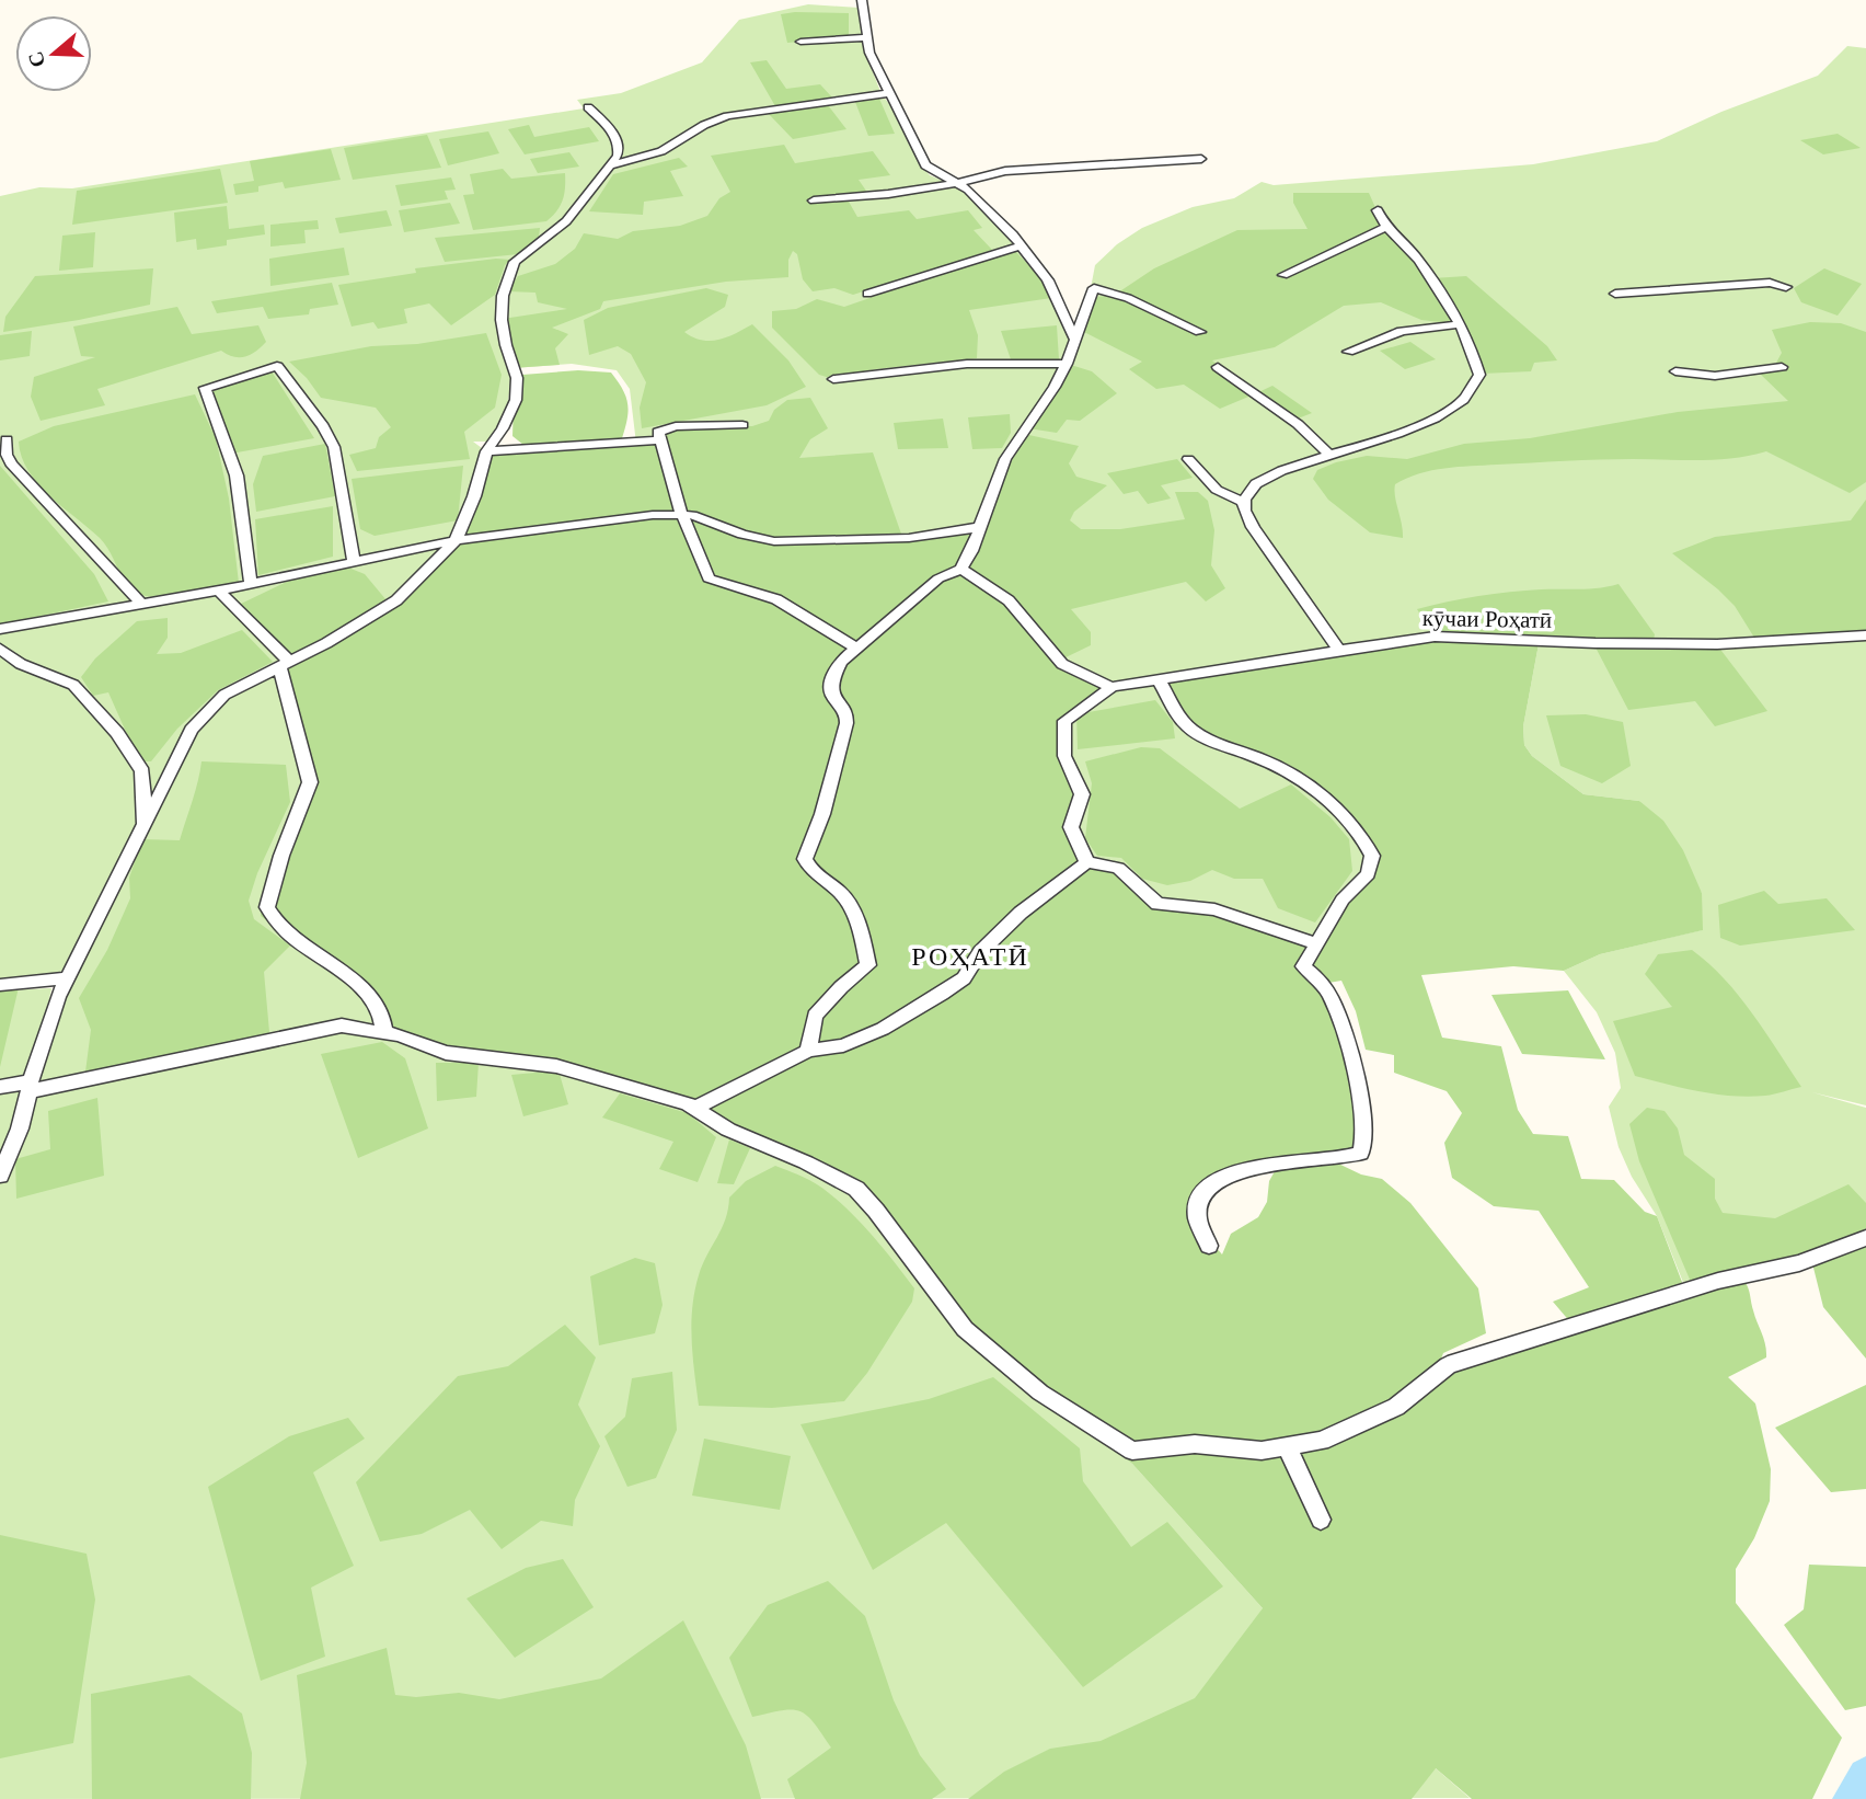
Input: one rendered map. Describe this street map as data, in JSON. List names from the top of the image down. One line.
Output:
{"streets":{"street":["кӯчаи Роҳатӣ"]},"districts":["РОҲАТӢ"],"north":"left"}
